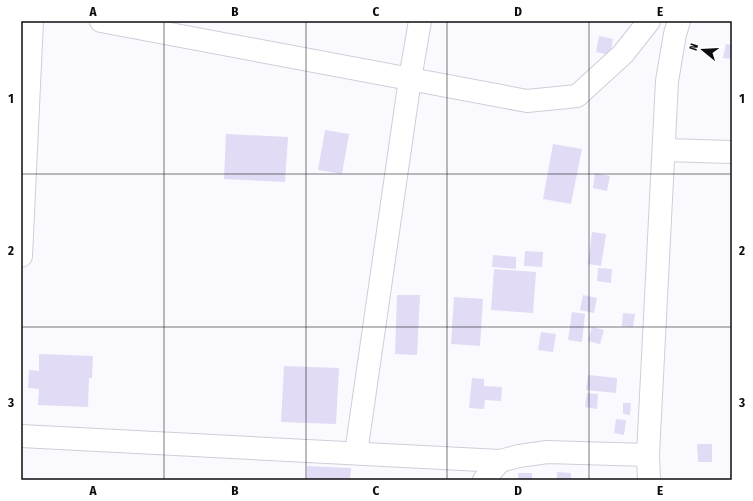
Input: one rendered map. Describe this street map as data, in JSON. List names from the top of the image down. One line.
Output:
{"north":"left","grid":{"columns":["A","B","C","D","E"],"rows":["1","2","3"]}}
